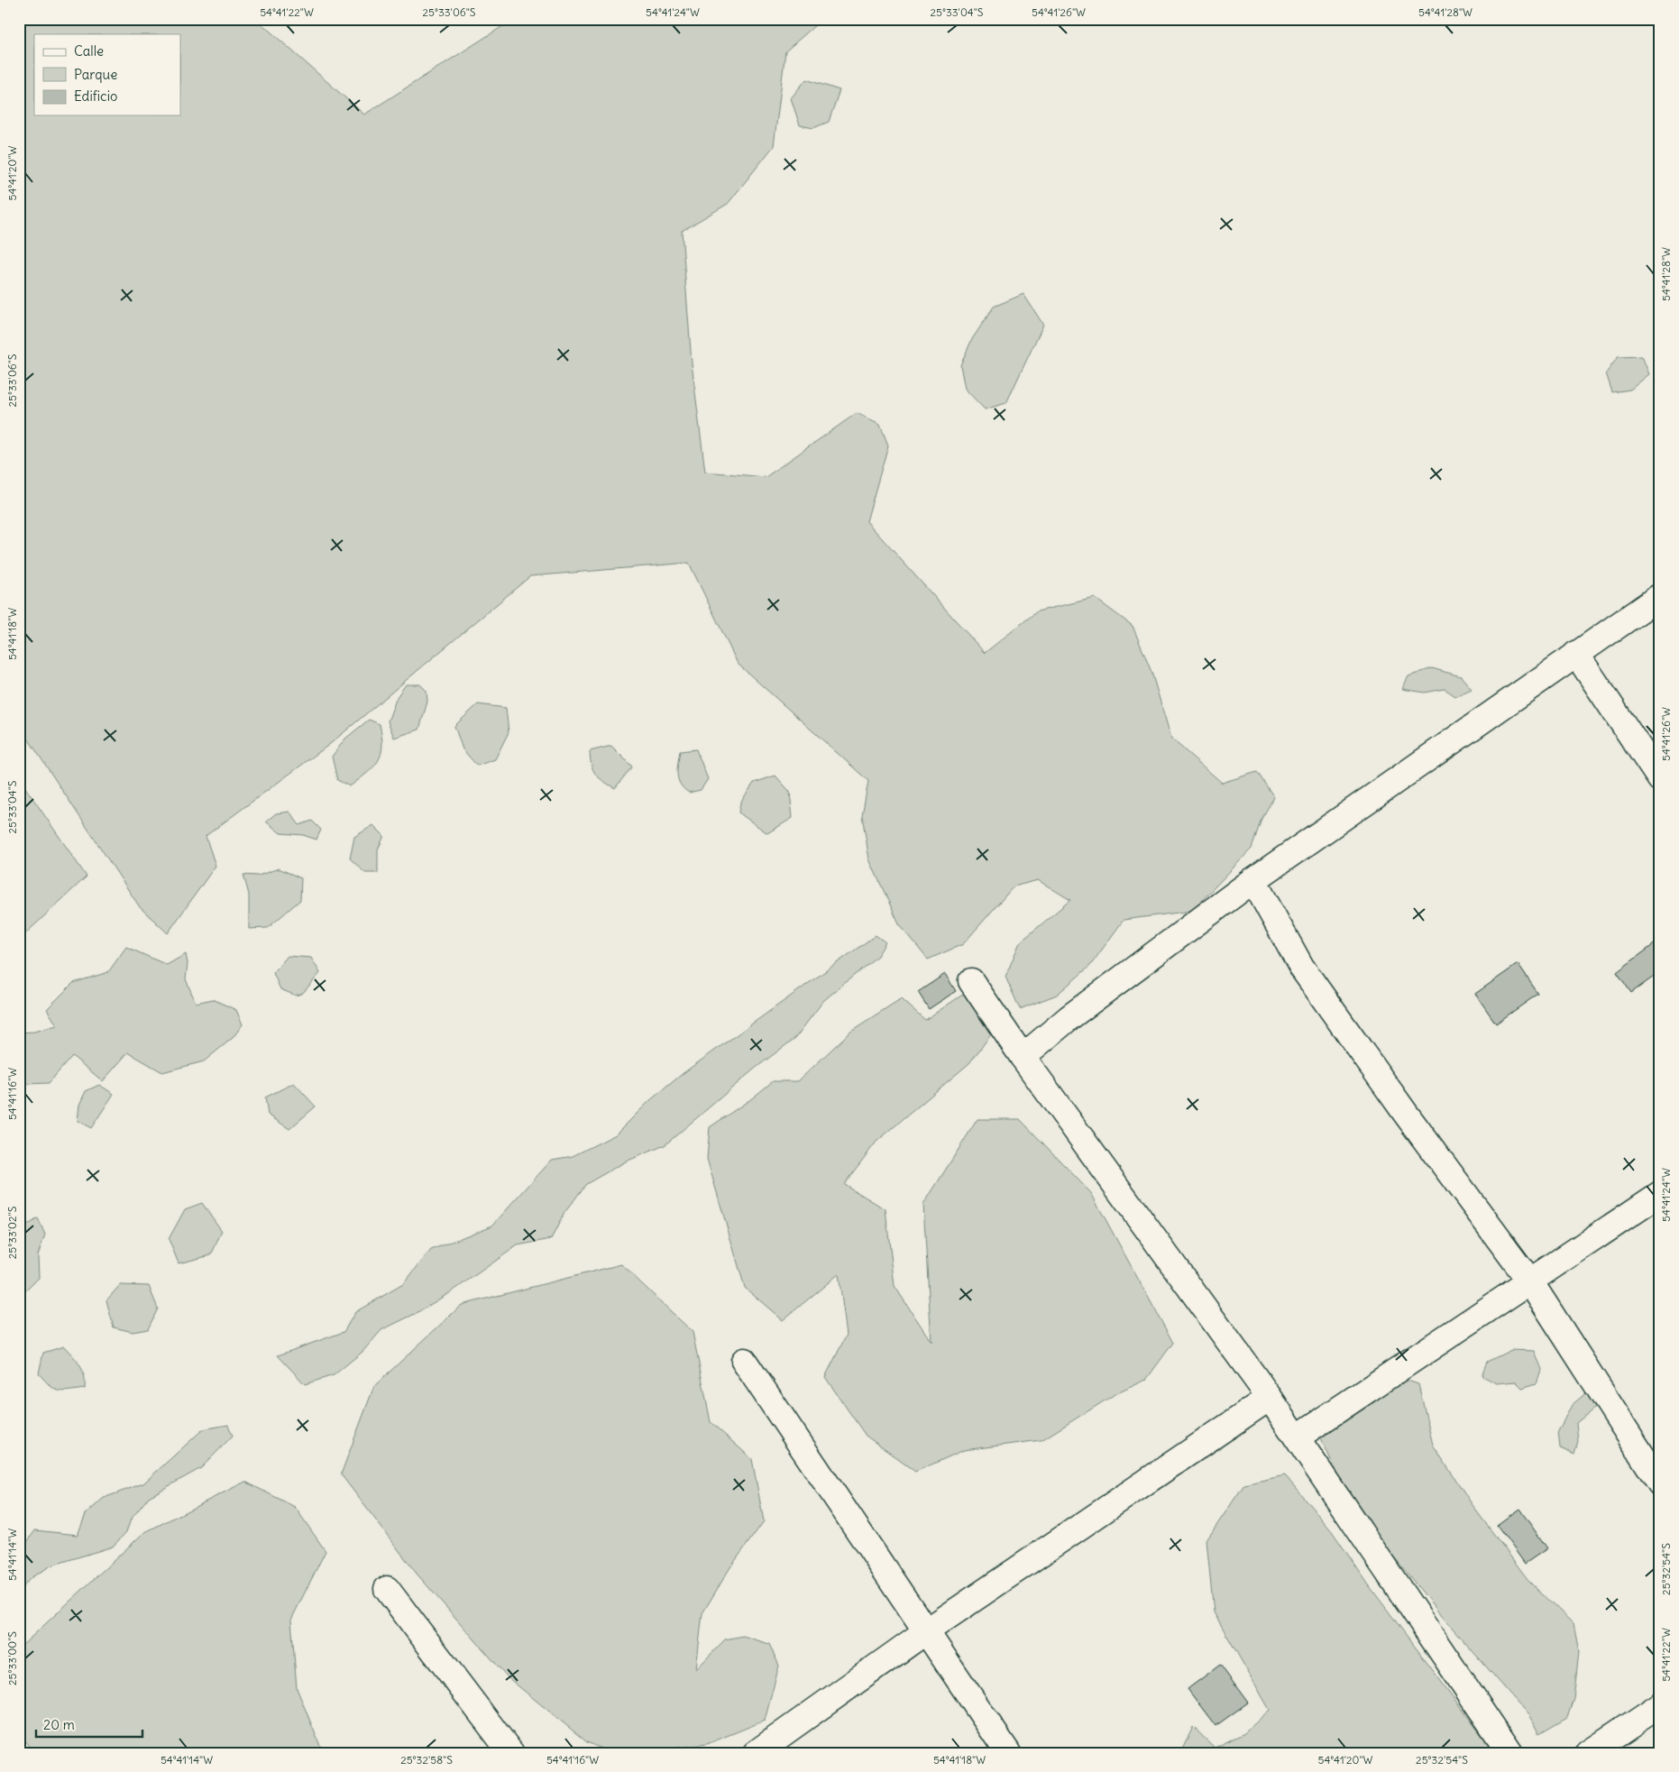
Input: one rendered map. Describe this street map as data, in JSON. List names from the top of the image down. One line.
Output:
{"legend":["Calle","Parque","Edificio"],"scale_bar":"20 m","coordinates":["54°41'22\"W","25°33'06\"S","54°41'24\"W","25°33'04\"S","54°41'26\"W","54°41'28\"W","54°41'20\"W","54°41'18\"W","54°41'16\"W","25°33'02\"S","54°41'14\"W","25°32'54\"S","25°33'00\"S","25°32'58\"S"]}
